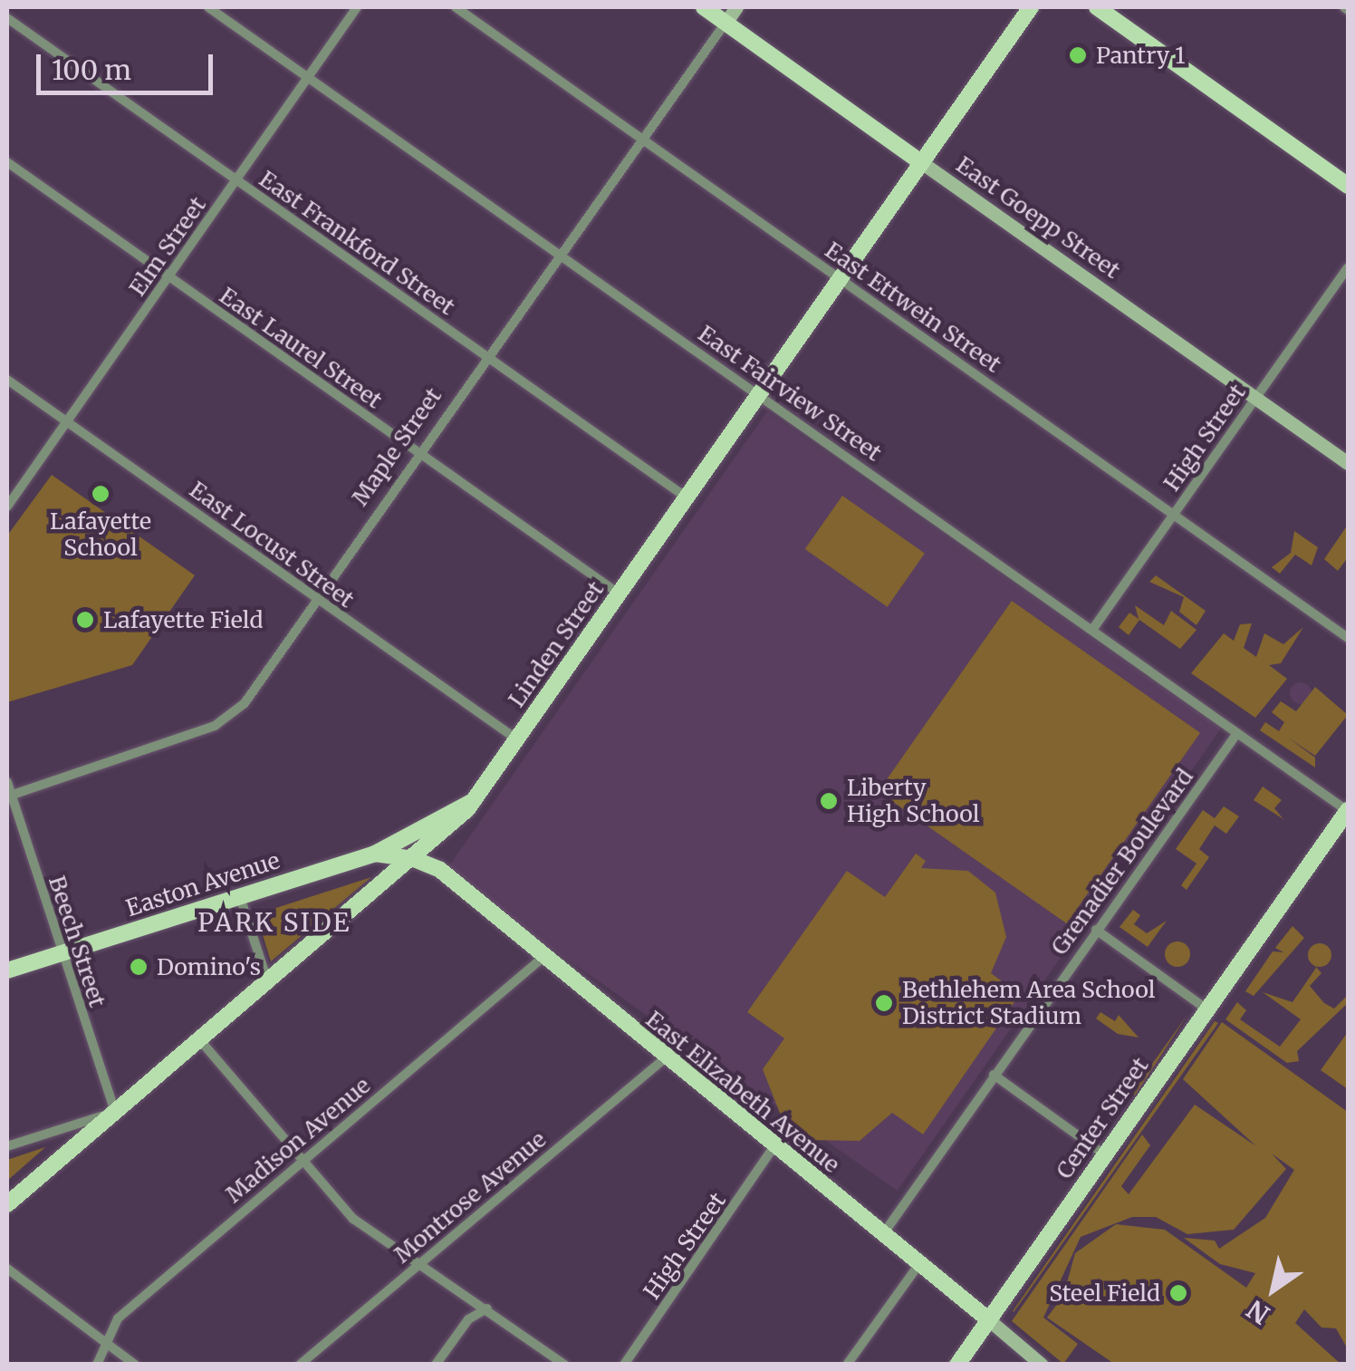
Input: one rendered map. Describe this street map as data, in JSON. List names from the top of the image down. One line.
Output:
{"streets":{"main road":["East Goepp Street","Linden Street","Easton Avenue","East Elizabeth Avenue","Center Street"],"street":["East Frankford Street","Elm Street","East Ettwein Street","East Laurel Street","East Fairview Street","High Street","Maple Street","East Locust Street","Grenadier Boulevard","Beech Street","Madison Avenue","Montrose Avenue"]},"crossings":[["East Goepp Street","High Street"],["East Goepp Street","Maple Street"],["East Goepp Street","Linden Street"],["East Frankford Street","Elm Street"],["East Frankford Street","Maple Street"],["East Frankford Street","Linden Street"],["Elm Street","East Laurel Street"],["Elm Street","East Fairview Street"],["Elm Street","East Locust Street"],["East Ettwein Street","High Street"],["East Ettwein Street","Maple Street"],["East Ettwein Street","Linden Street"],["East Laurel Street","Maple Street"],["East Laurel Street","Linden Street"],["East Fairview Street","High Street"],["East Fairview Street","Maple Street"],["East Fairview Street","Linden Street"],["East Fairview Street","Grenadier Boulevard"],["East Fairview Street","Center Street"],["High Street","East Elizabeth Avenue"],["Maple Street","East Locust Street"],["Maple Street","Beech Street"],["East Locust Street","Linden Street"],["Linden Street","Easton Avenue"],["Linden Street","Beech Street"],["Linden Street","East Elizabeth Avenue"],["Grenadier Boulevard","East Elizabeth Avenue"],["Easton Avenue","Beech Street"],["Easton Avenue","East Elizabeth Avenue"],["East Elizabeth Avenue","Center Street"],["East Elizabeth Avenue","Madison Avenue"],["East Elizabeth Avenue","Montrose Avenue"]],"districts":["PARK SIDE"],"places":["Pantry 1","Lafayette School","Lafayette Field","Liberty High School","Domino's","Bethlehem Area School District Stadium","Steel Field"],"scale_bar":"100 m","north":"bottom left"}
